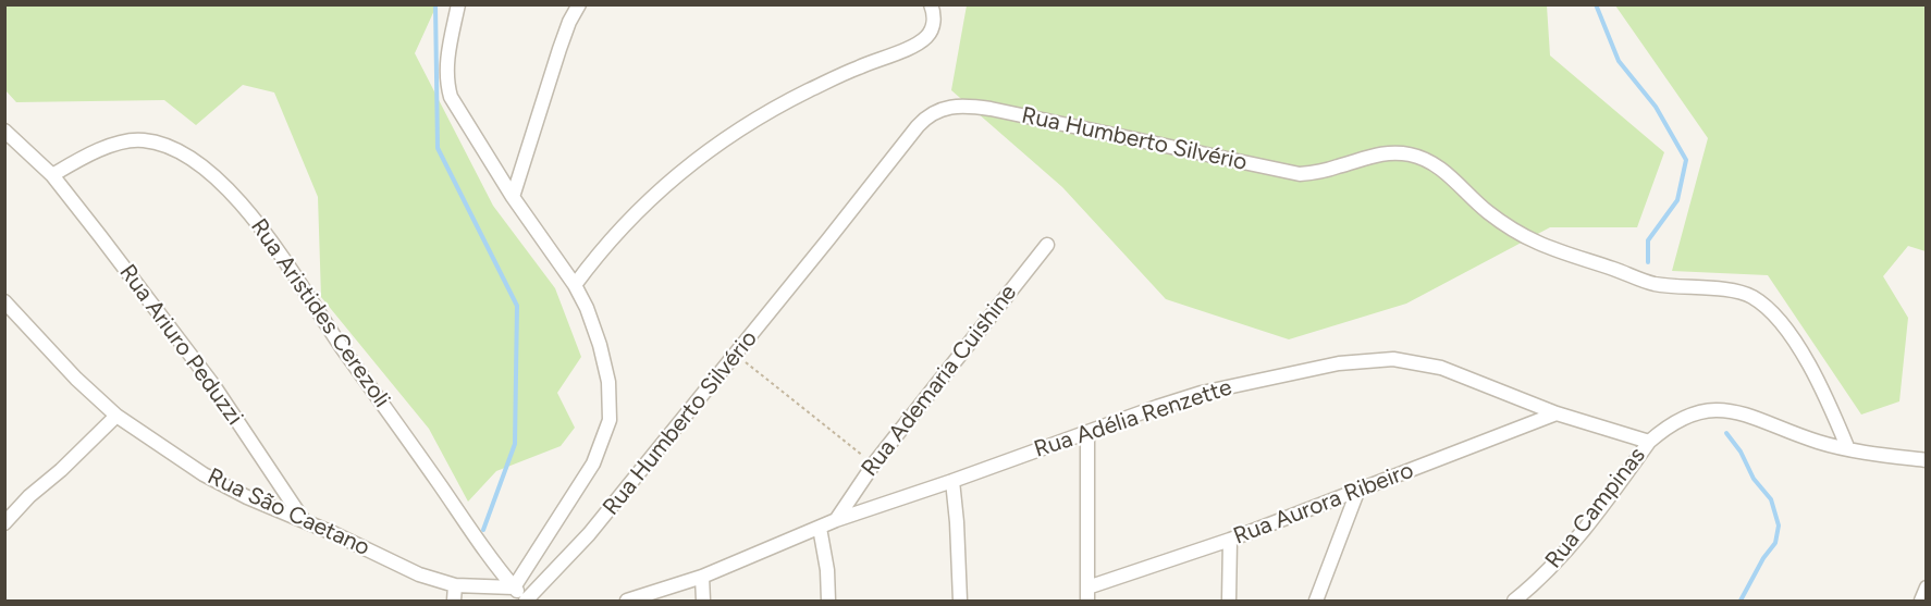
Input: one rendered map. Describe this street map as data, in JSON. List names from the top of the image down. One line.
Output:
{"streets":{"street":["Rua Humberto Silvério","Rua Aristides Cerezoli","Rua Ariuro Peduzzi","Rua Ademaria Cuishine","Rua Adélia Renzette","Rua Aurora Ribeiro","Rua Campinas","Rua São Caetano"]},"crossings":[["Rua Humberto Silvério","Rua Aristides Cerezoli"],["Rua Humberto Silvério","Rua Campinas"],["Rua Aristides Cerezoli","Rua Ariuro Peduzzi"],["Rua Aristides Cerezoli","Rua São Caetano"],["Rua Ariuro Peduzzi","Rua São Caetano"],["Rua Ademaria Cuishine","Rua Adélia Renzette"],["Rua Adélia Renzette","Rua Aurora Ribeiro"],["Rua Adélia Renzette","Rua Campinas"]]}
